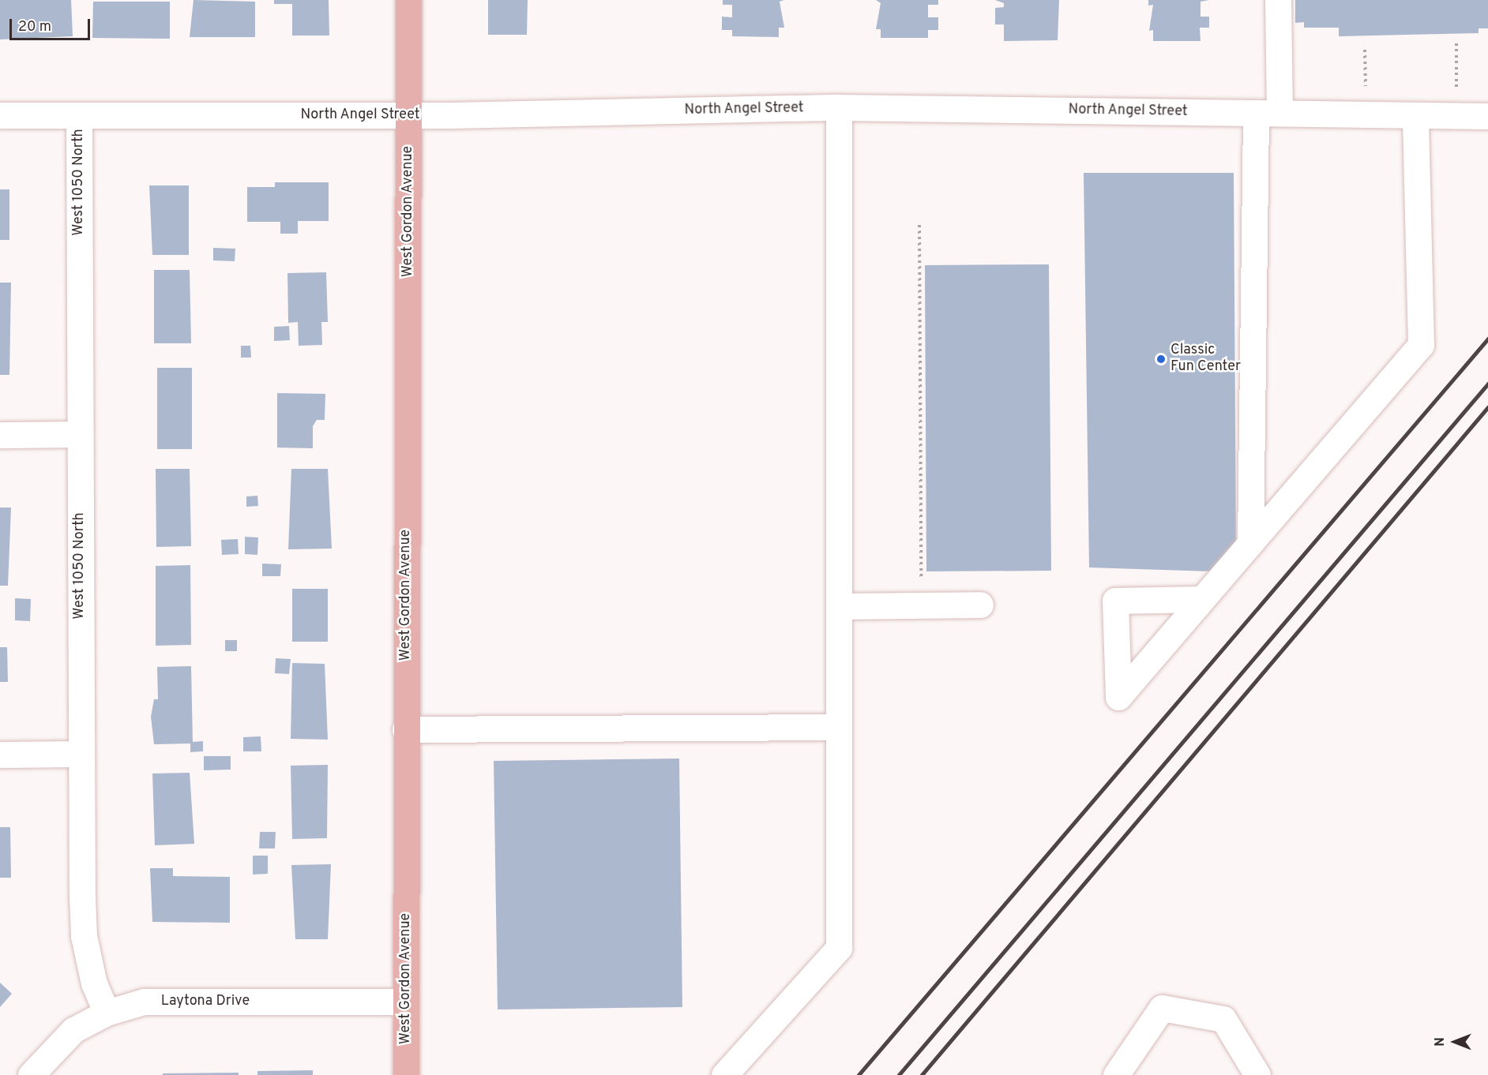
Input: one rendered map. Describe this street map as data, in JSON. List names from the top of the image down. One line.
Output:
{"streets":{"main road":["West Gordon Avenue"],"street":["North Angel Street","West 1050 North","Laytona Drive"]},"crossings":[["North Angel Street","West 1050 North"],["North Angel Street","West Gordon Avenue"],["West 1050 North","Laytona Drive"],["West Gordon Avenue","Laytona Drive"]],"places":["Classic Fun Center"],"scale_bar":"20 m","north":"left"}
